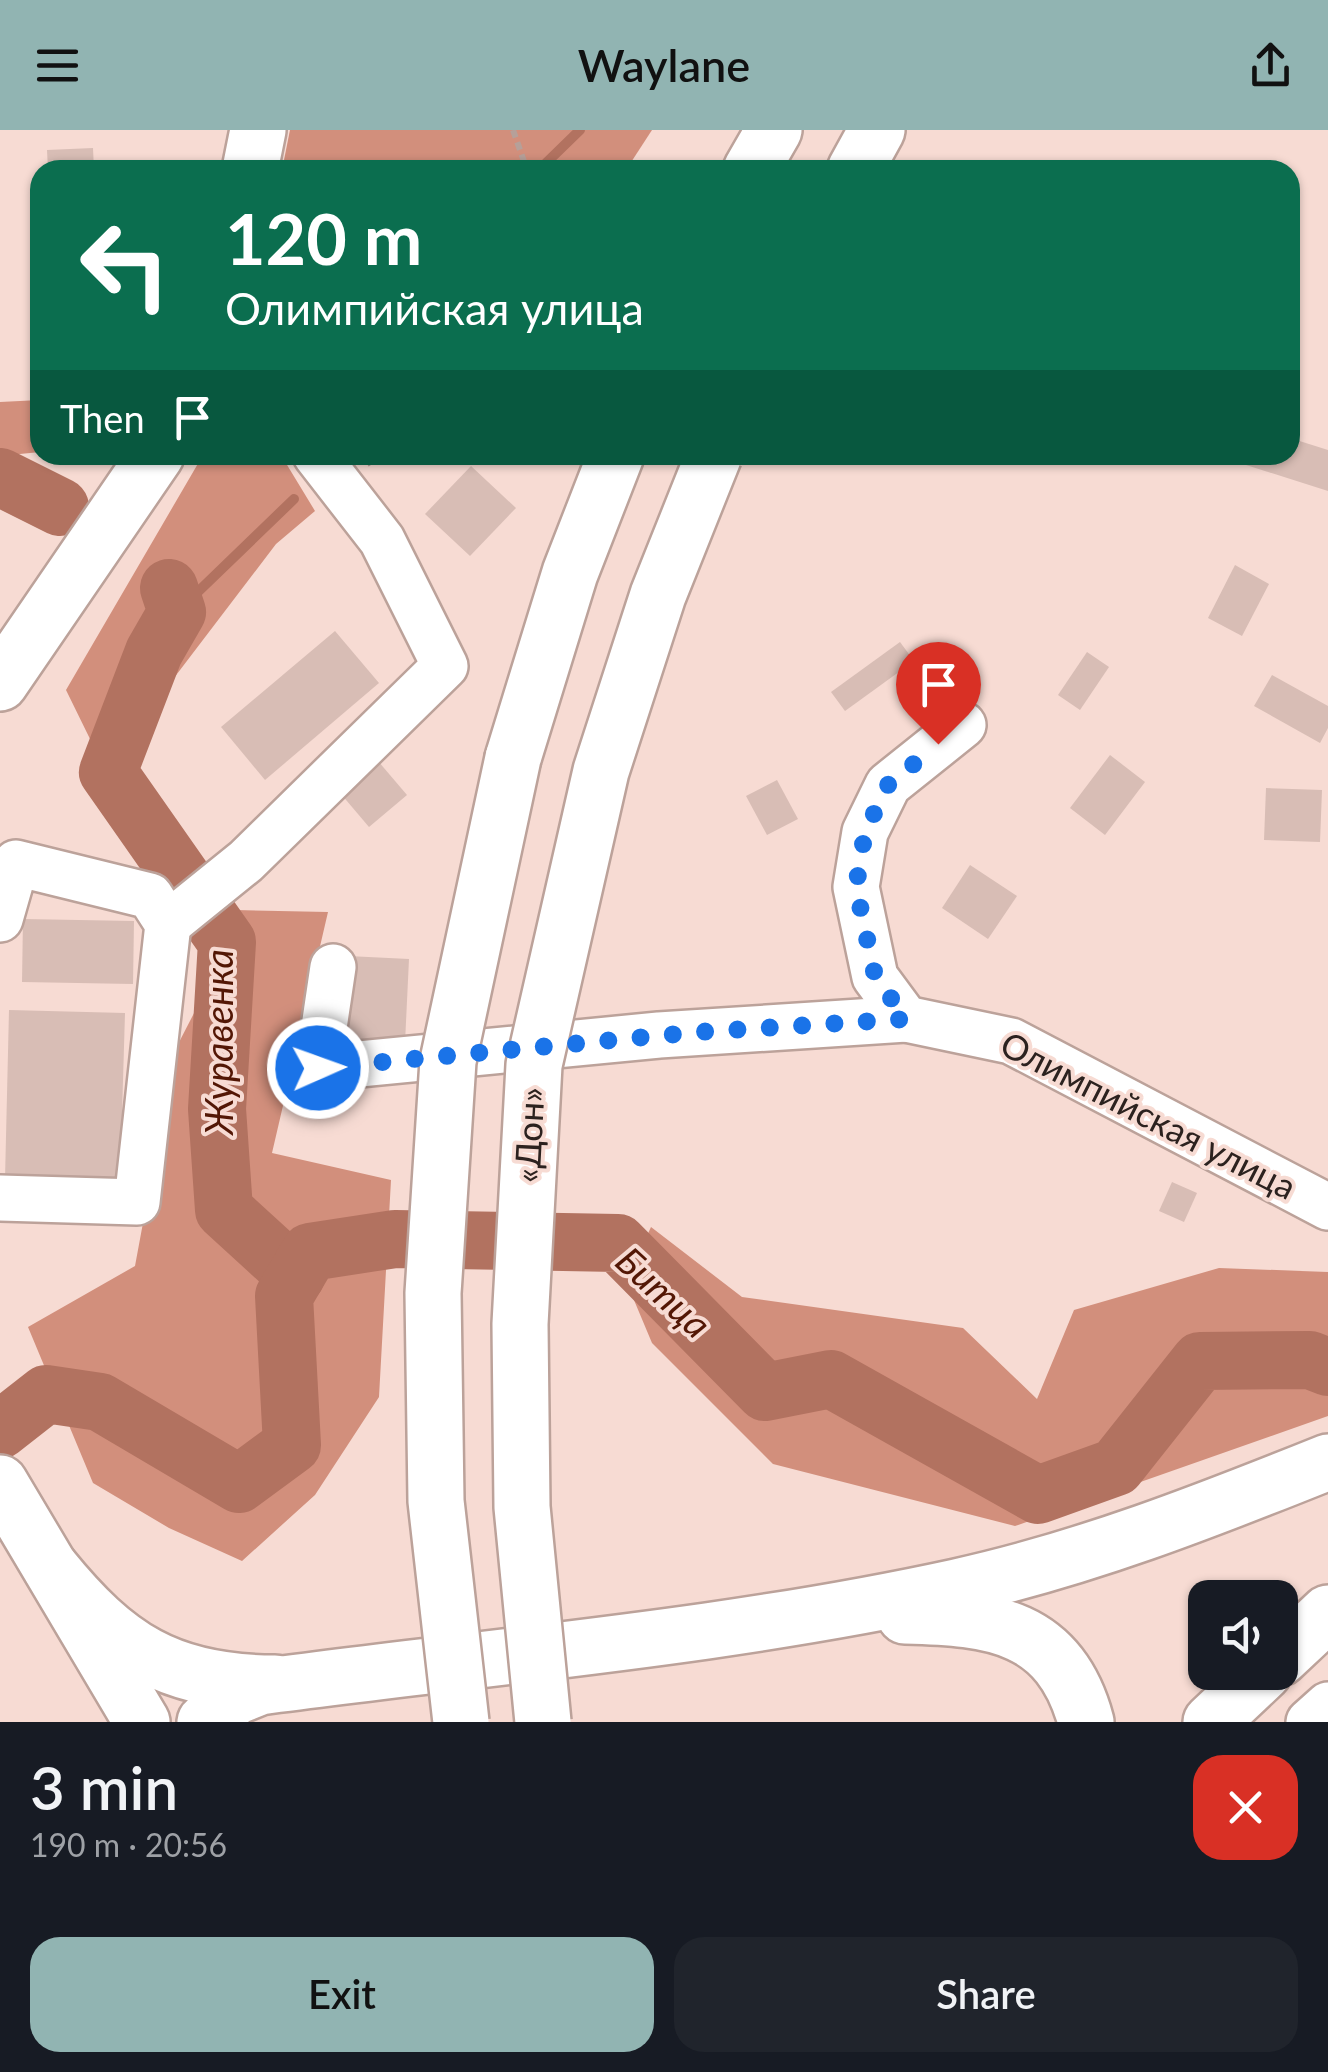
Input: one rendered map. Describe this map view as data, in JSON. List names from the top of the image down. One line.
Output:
{"streets":{"main road":["«Дон»"],"street":["Олимпийская улица"]},"water":["Журавенка","Битца"],"page":{"header":"Waylane","turn":["120 m","Олимпийская улица"],"then":"Then","heading":["3 min","190 m · 20:56"],"buttons":["Exit","Share"]}}
